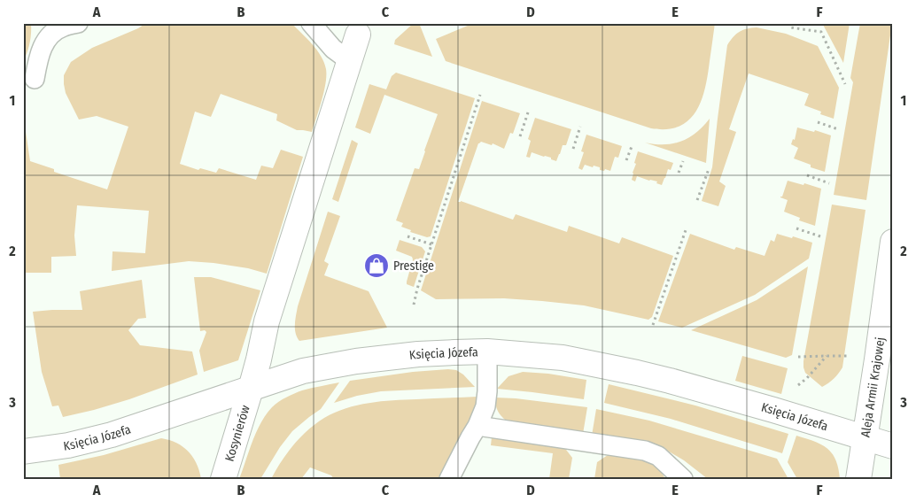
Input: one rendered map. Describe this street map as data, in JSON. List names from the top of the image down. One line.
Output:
{"streets":{"street":["Księcia Józefa","Aleja Armii Krajowej","Kosynierów"]},"crossings":[["Księcia Józefa","Aleja Armii Krajowej"],["Księcia Józefa","Kosynierów"]],"places":{"shop":["Prestige"]},"grid":{"columns":["A","B","C","D","E","F"],"rows":["1","2","3"]}}
